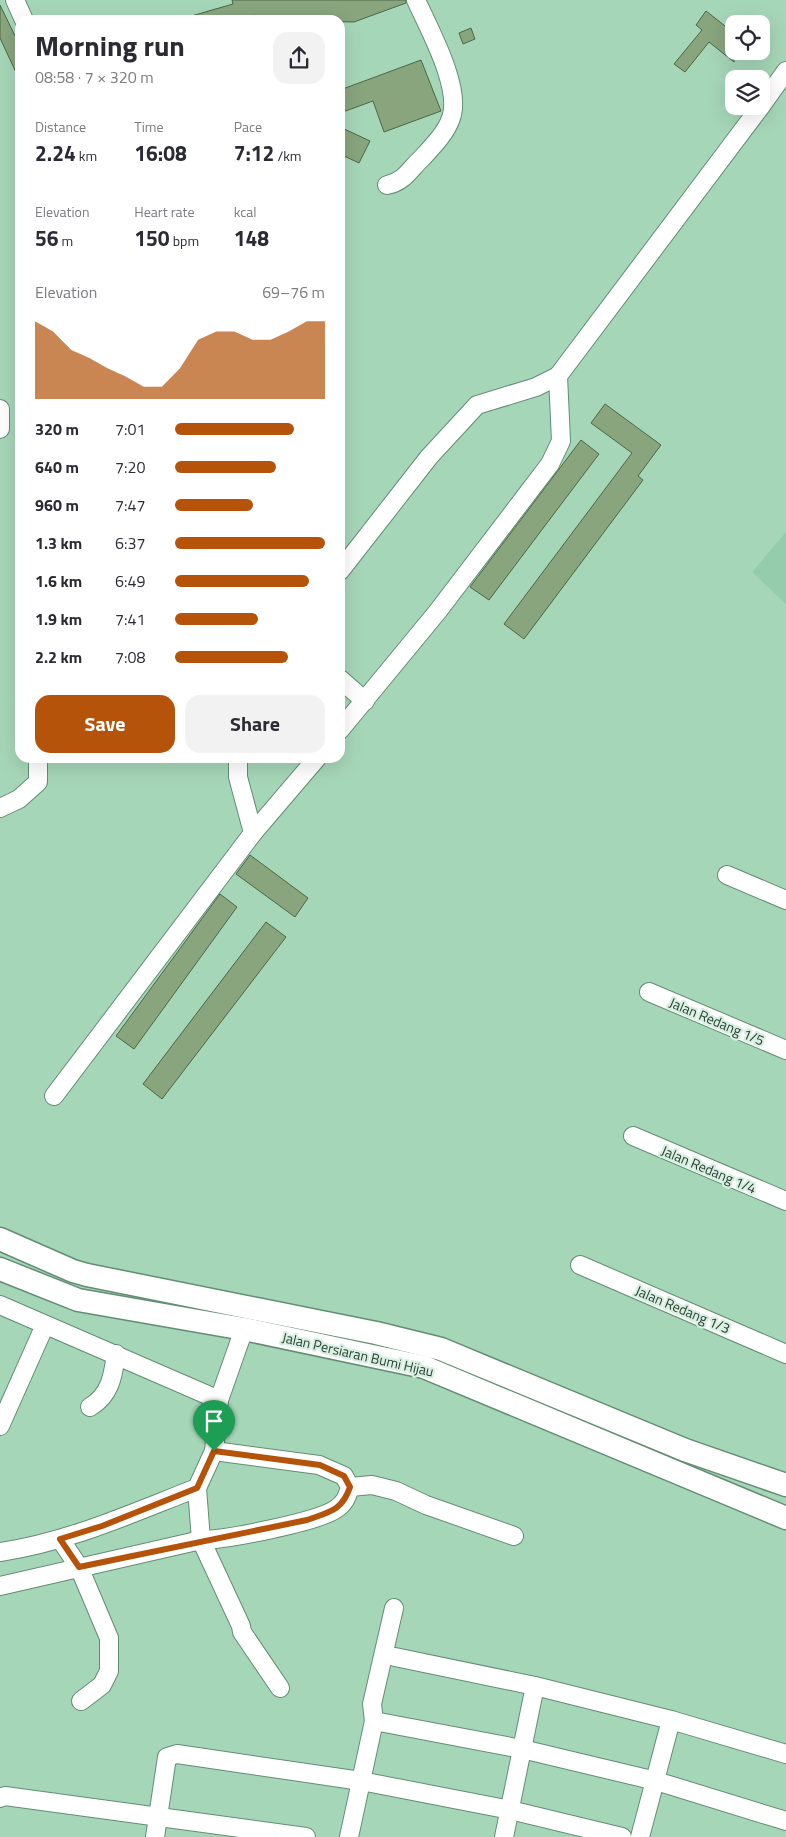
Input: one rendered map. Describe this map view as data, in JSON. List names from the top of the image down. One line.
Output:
{"streets":{"main road":["Jalan Persiaran Bumi Hijau"],"street":["Jalan Redang 1/5","Jalan Redang 1/4","Jalan Redang 1/3"]},"page":{"heading":["Morning run","08:58 · 7 × 320 m"],"stats":[["Distance","2.24 km"],["Time","16:08"],["Pace","7:12 /km"],["Elevation","56 m"],["Heart rate","150 bpm"],["kcal","148"]],"chart":["Elevation","69–76 m"],"list":[{"name":"320 m","note":"7:01"},{"name":"640 m","note":"7:20"},{"name":"960 m","note":"7:47"},{"name":"1.3 km","note":"6:37"},{"name":"1.6 km","note":"6:49"},{"name":"1.9 km","note":"7:41"},{"name":"2.2 km","note":"7:08"}],"buttons":["Save","Share"]}}
